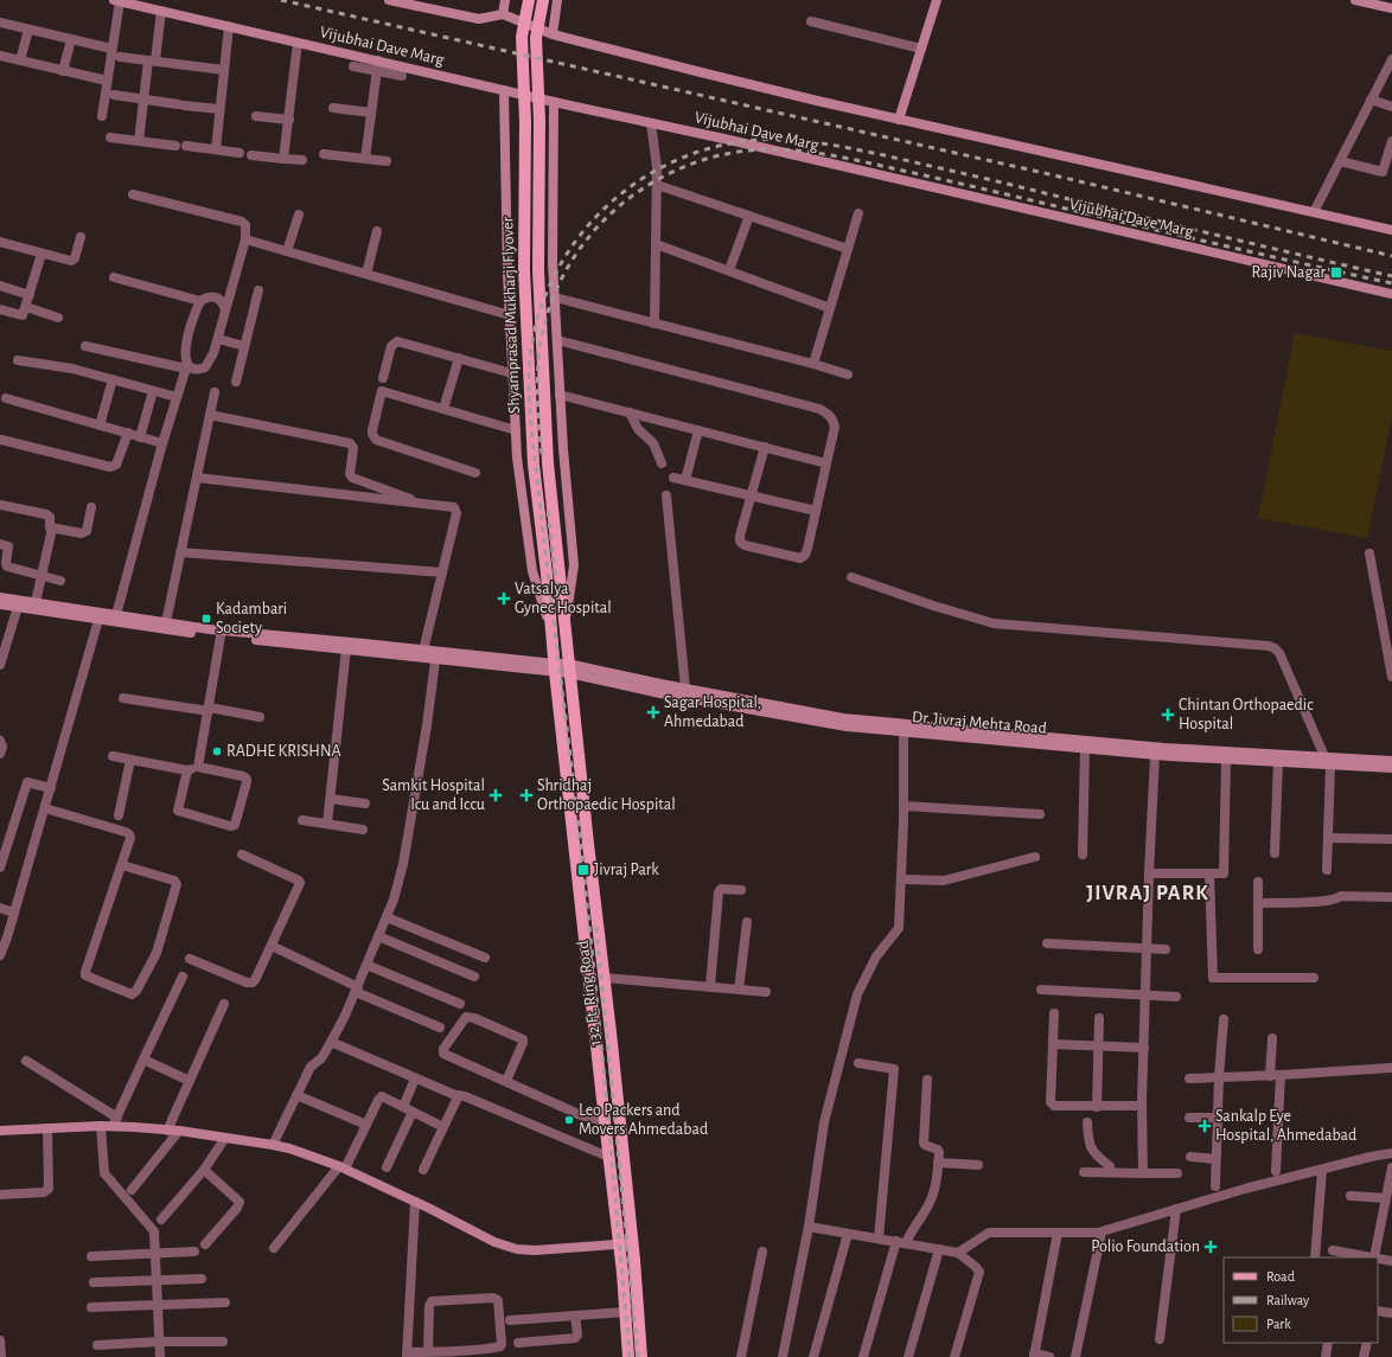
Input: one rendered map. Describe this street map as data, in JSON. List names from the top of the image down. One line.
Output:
{"streets":{"main road":["Shyamprasad Mukharji Flyover","132 Ft. Ring Road"],"street":["Vijubhai Dave Marg","Dr. Jivraj Mehta Road"]},"crossings":[["Shyamprasad Mukharji Flyover","132 Ft. Ring Road"],["Dr. Jivraj Mehta Road","132 Ft. Ring Road"]],"districts":["JIVRAJ PARK"],"places":{"transit":["Rajiv Nagar","Kadambari Society","Jivraj Park"],"health":["Vatsalya Gynec Hospital","Sagar Hospital, Ahmedabad","Chintan Orthopaedic Hospital","Samkit Hospital Icu and Iccu","Shridhaj Orthopaedic Hospital","Sankalp Eye Hospital, Ahmedabad","Polio Foundation"],"other":["RADHE KRISHNA","Leo Packers and Movers Ahmedabad"]},"legend":["Road","Railway","Park"]}
